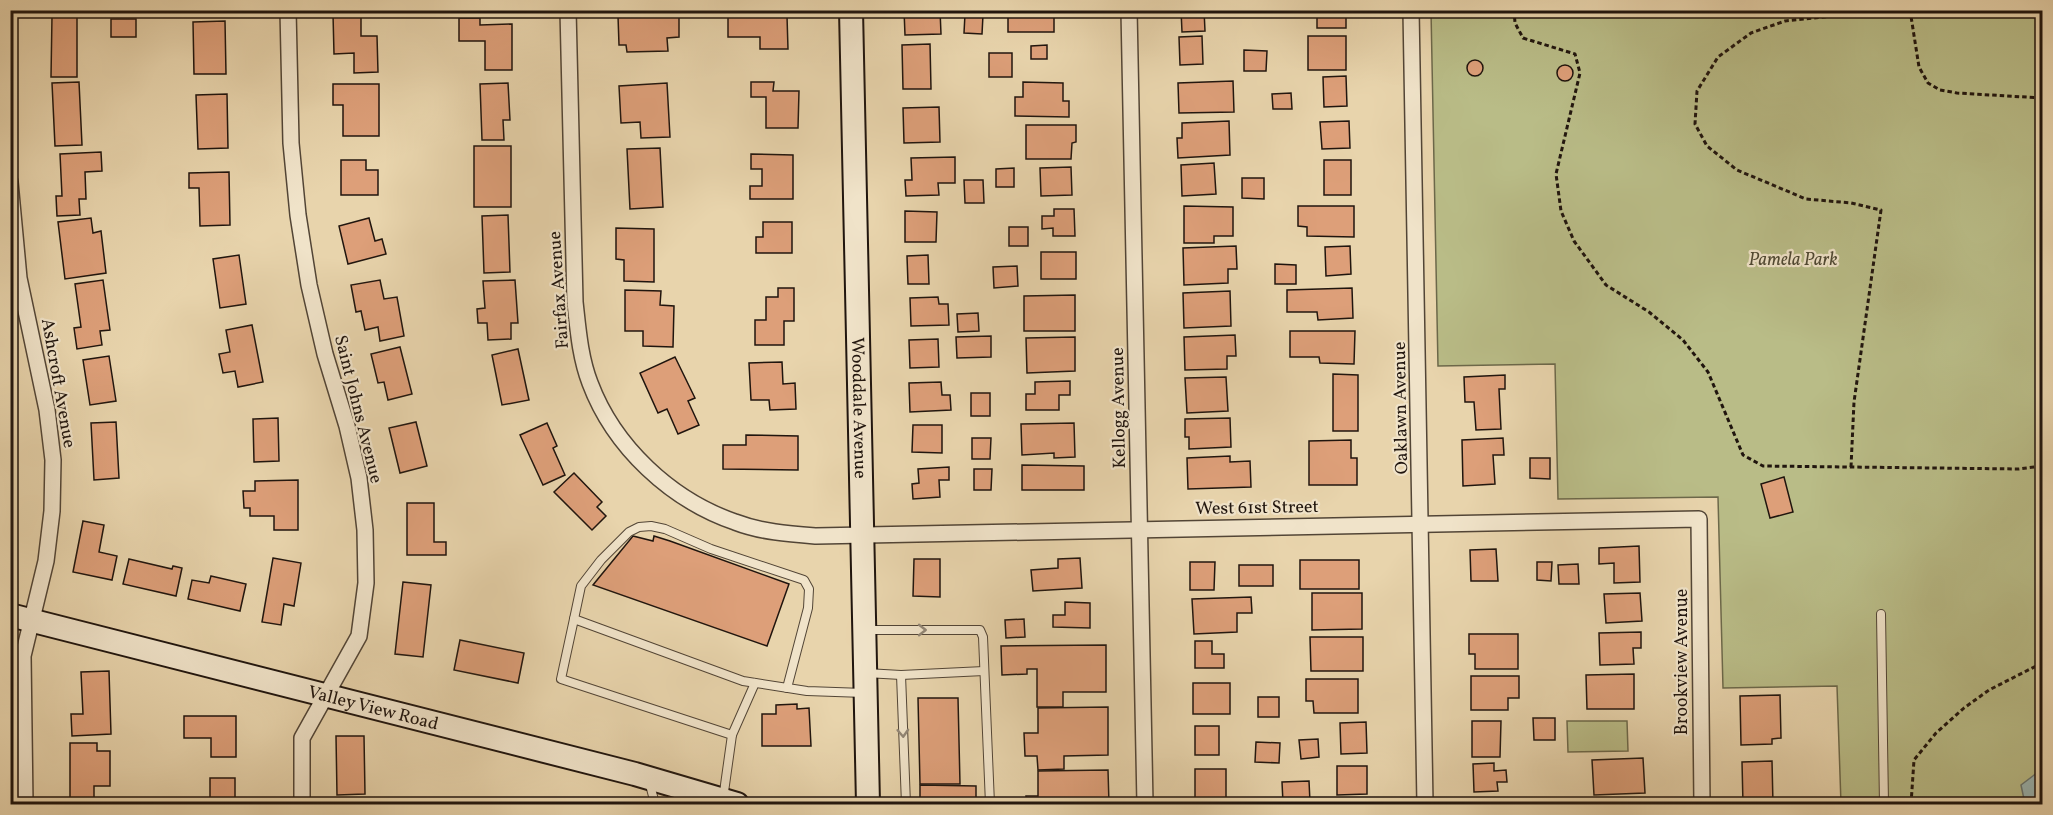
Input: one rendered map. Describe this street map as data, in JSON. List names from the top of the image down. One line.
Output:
{"streets":{"street":["Fairfax Avenue","Ashcroft Avenue","Wooddale Avenue","Kellogg Avenue","Oaklawn Avenue","Saint Johns Avenue","West 61st Street","Brookview Avenue","Valley View Road"]},"crossings":[["Fairfax Avenue","West 61st Street"],["Ashcroft Avenue","Valley View Road"],["Wooddale Avenue","West 61st Street"],["Kellogg Avenue","West 61st Street"],["Oaklawn Avenue","West 61st Street"],["Saint Johns Avenue","Valley View Road"],["West 61st Street","Brookview Avenue"]],"parks":["Pamela Park"]}
